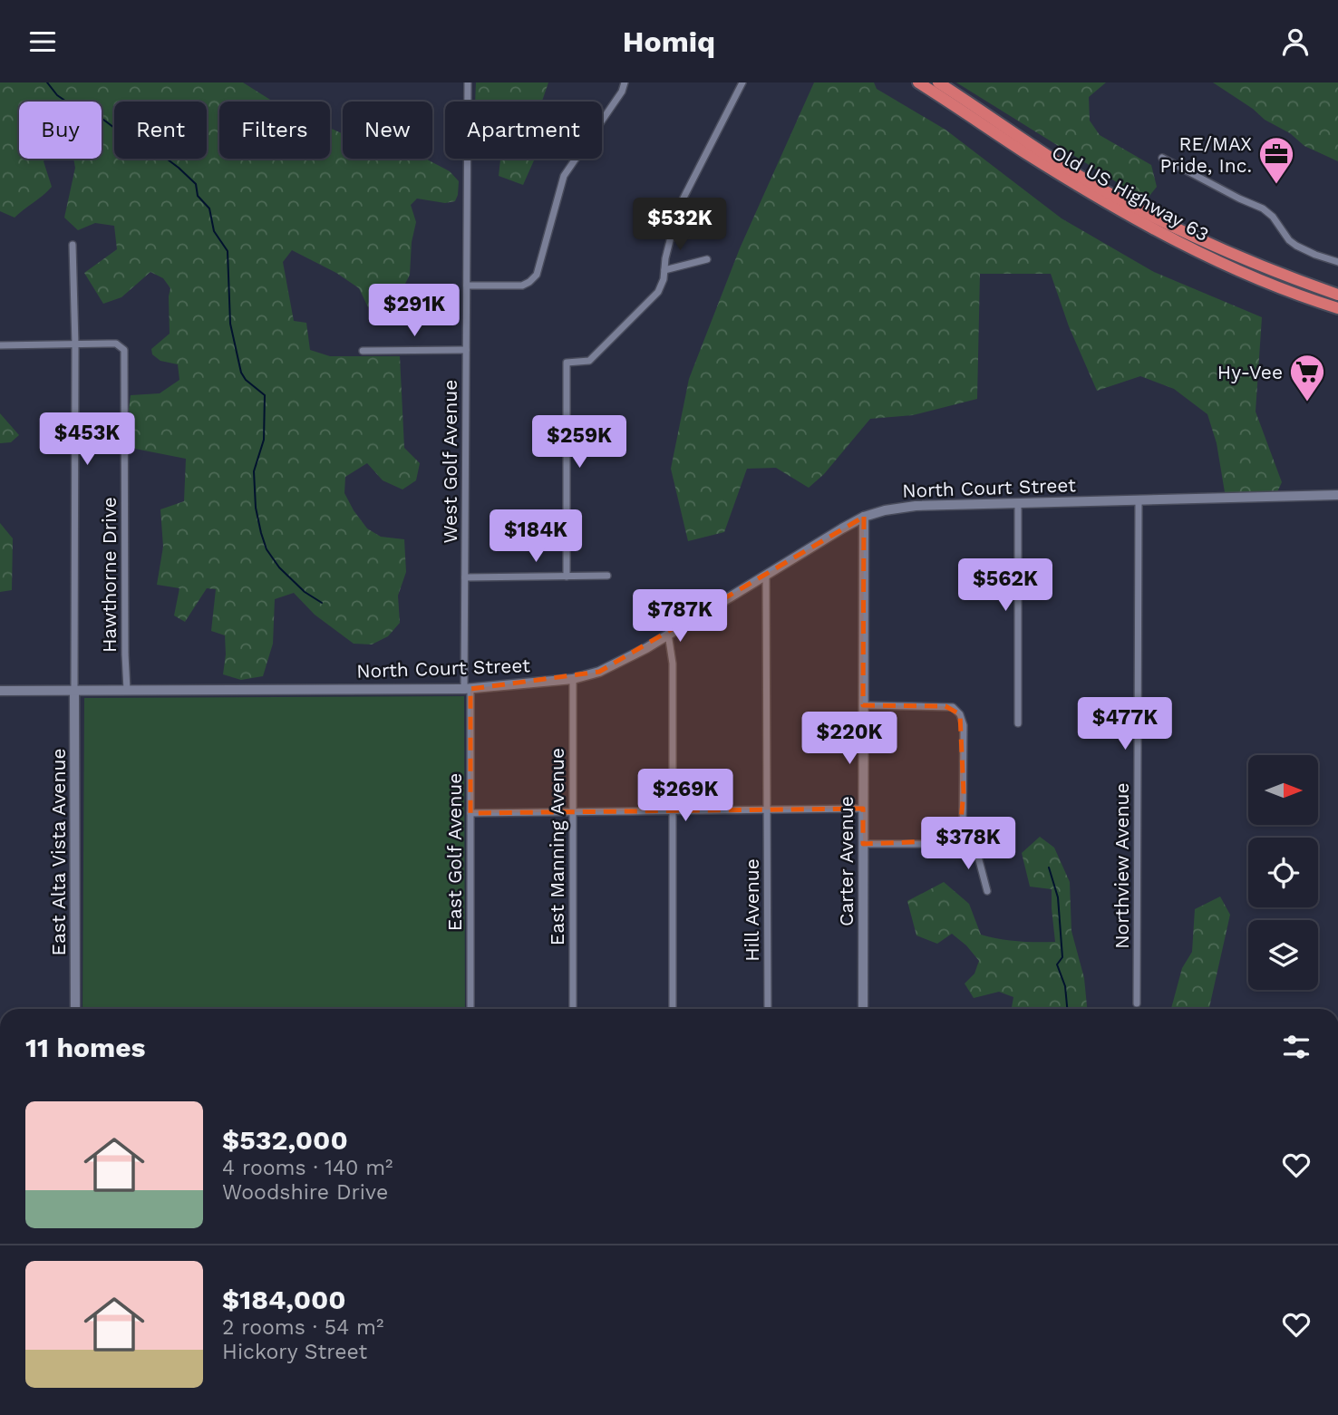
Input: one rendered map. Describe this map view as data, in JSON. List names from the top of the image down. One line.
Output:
{"streets":{"highway":["Old US Highway 63"],"main road":["North Court Street","East Alta Vista Avenue","Carter Avenue"],"street":["West Golf Avenue","Hawthorne Drive","East Manning Avenue","East Golf Avenue","Northview Avenue","Hill Avenue"]},"crossings":[["West Golf Avenue","North Court Street"],["West Golf Avenue","East Golf Avenue"],["North Court Street","Hawthorne Drive"],["North Court Street","East Manning Avenue"],["North Court Street","East Alta Vista Avenue"],["North Court Street","East Golf Avenue"],["North Court Street","Carter Avenue"],["North Court Street","Northview Avenue"],["North Court Street","Hill Avenue"]],"places":{"office":["RE/MAX Pride, Inc."],"supermarket":["Hy-Vee"]},"north":"right","page":{"header":"Homiq","chip":["Buy","Rent","Filters","New","Apartment"],"price":["$532K","$291K","$453K","$259K","$184K","$562K","$787K","$477K","$220K","$269K","$378K"],"heading":"11 homes","list":[{"name":"$532,000","note":"4 rooms · 140 m² · Woodshire Drive"},{"name":"$184,000","note":"2 rooms · 54 m² · Hickory Street"}]}}
